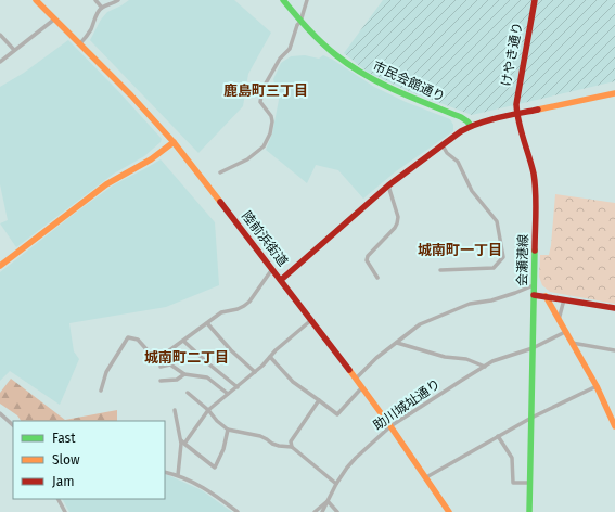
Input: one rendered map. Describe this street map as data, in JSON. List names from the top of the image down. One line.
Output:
{"streets":{"main road":["けやき通り","市民会館通り","陸前浜街道","会瀬港線"],"street":["助川城址通り"]},"crossings":[["けやき通り","会瀬港線"],["陸前浜街道","助川城址通り"],["会瀬港線","助川城址通り"]],"districts":["鹿島町三丁目","城南町一丁目","城南町二丁目"],"legend":["Fast","Slow","Jam"]}
